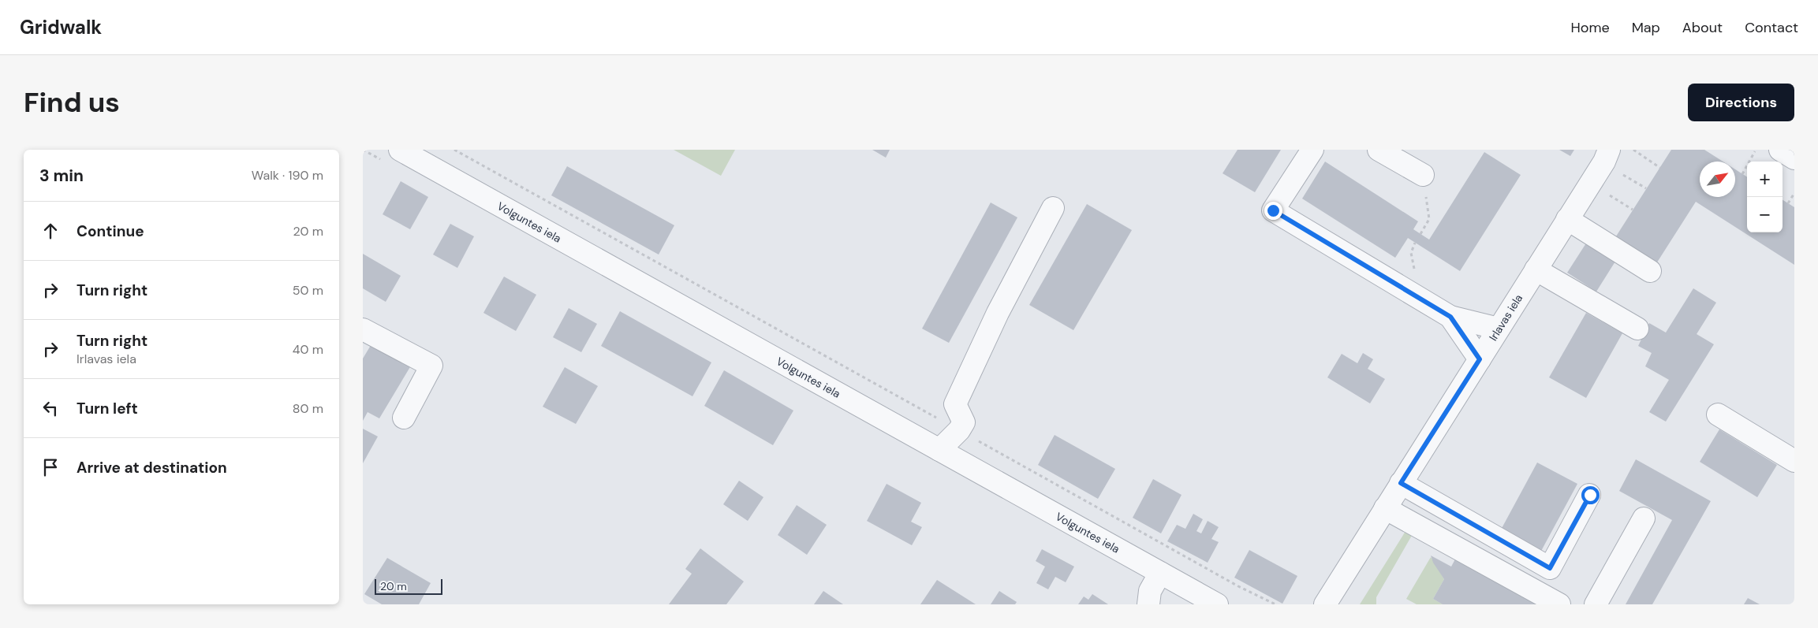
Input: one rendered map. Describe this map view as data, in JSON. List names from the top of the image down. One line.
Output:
{"streets":{"street":["Volguntes iela","Irlavas iela"]},"scale_bar":"20 m","north":"top right","page":{"header":"Gridwalk","nav":["Home","Map","About","Contact"],"buttons":"Directions","title":"Find us","heading":["3 min","Walk · 190 m"],"map_buttons":["+","−"],"list":[["Continue","20 m"],["Turn right","50 m"],["Turn right","Irlavas iela","40 m"],["Turn left","80 m"],"Arrive at destination"],"scale":"20 m"}}
